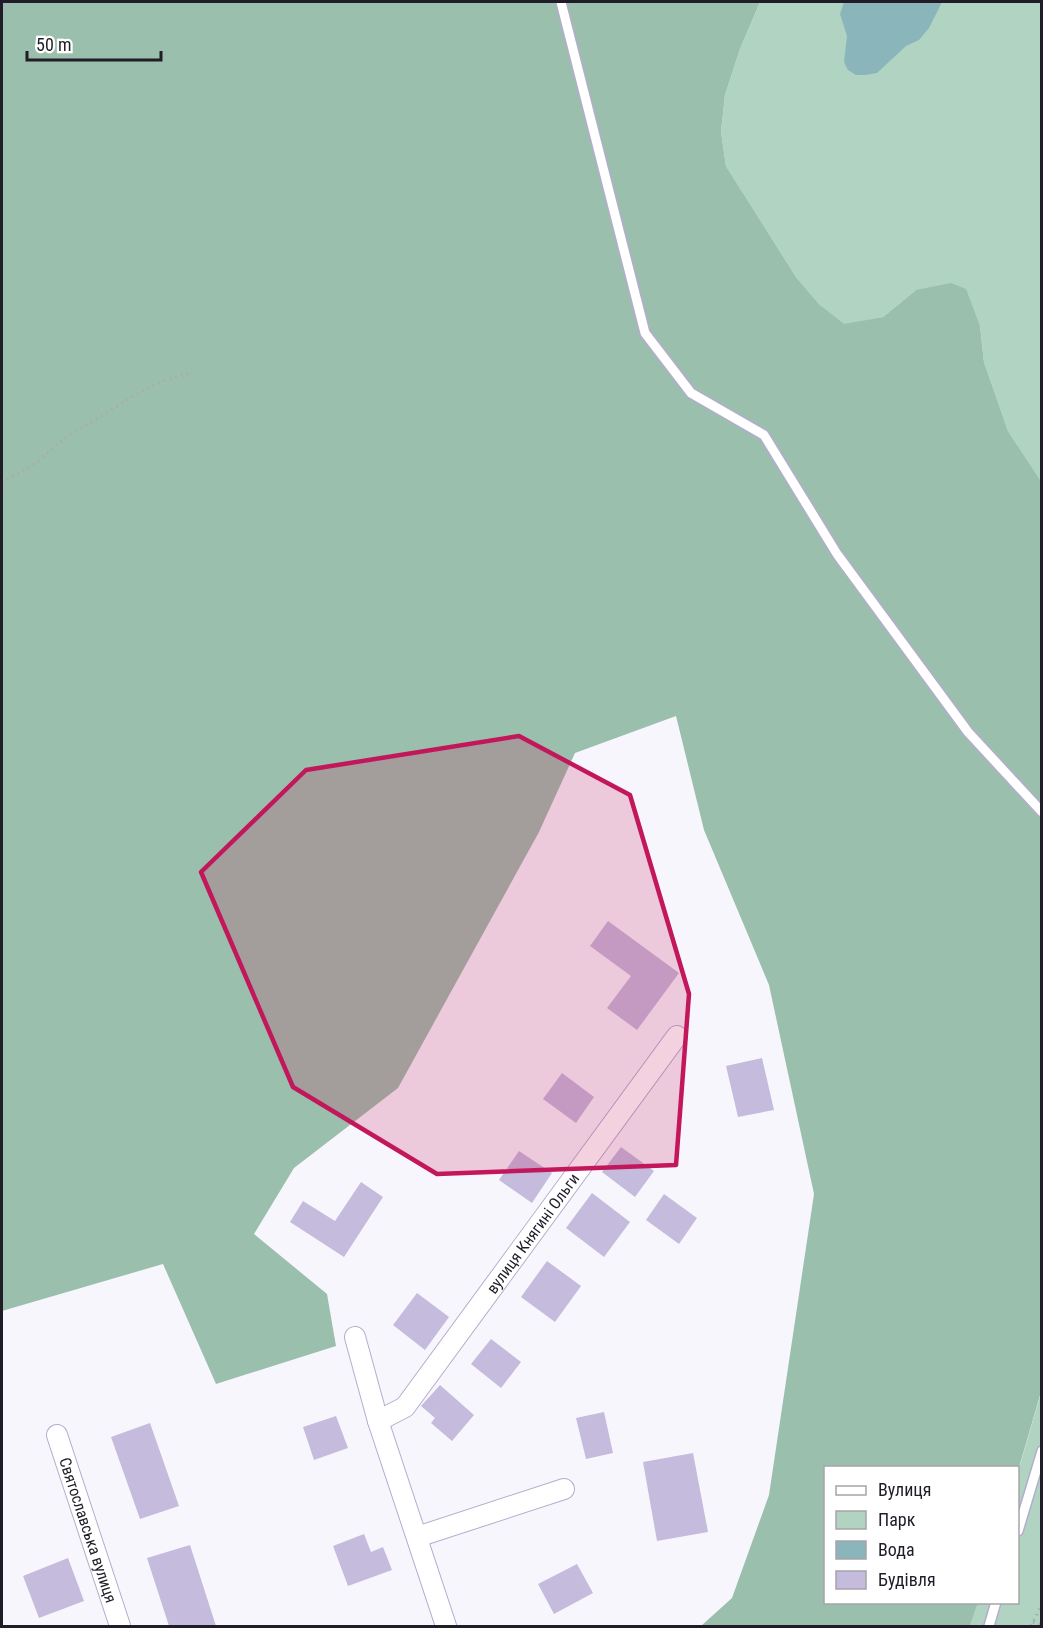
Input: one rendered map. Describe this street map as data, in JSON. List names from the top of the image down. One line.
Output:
{"streets":{"street":["вулиця Княгині Ольги","Святославська вулиця"]},"legend":["Вулиця","Парк","Вода","Будівля"],"scale_bar":"50 m"}
